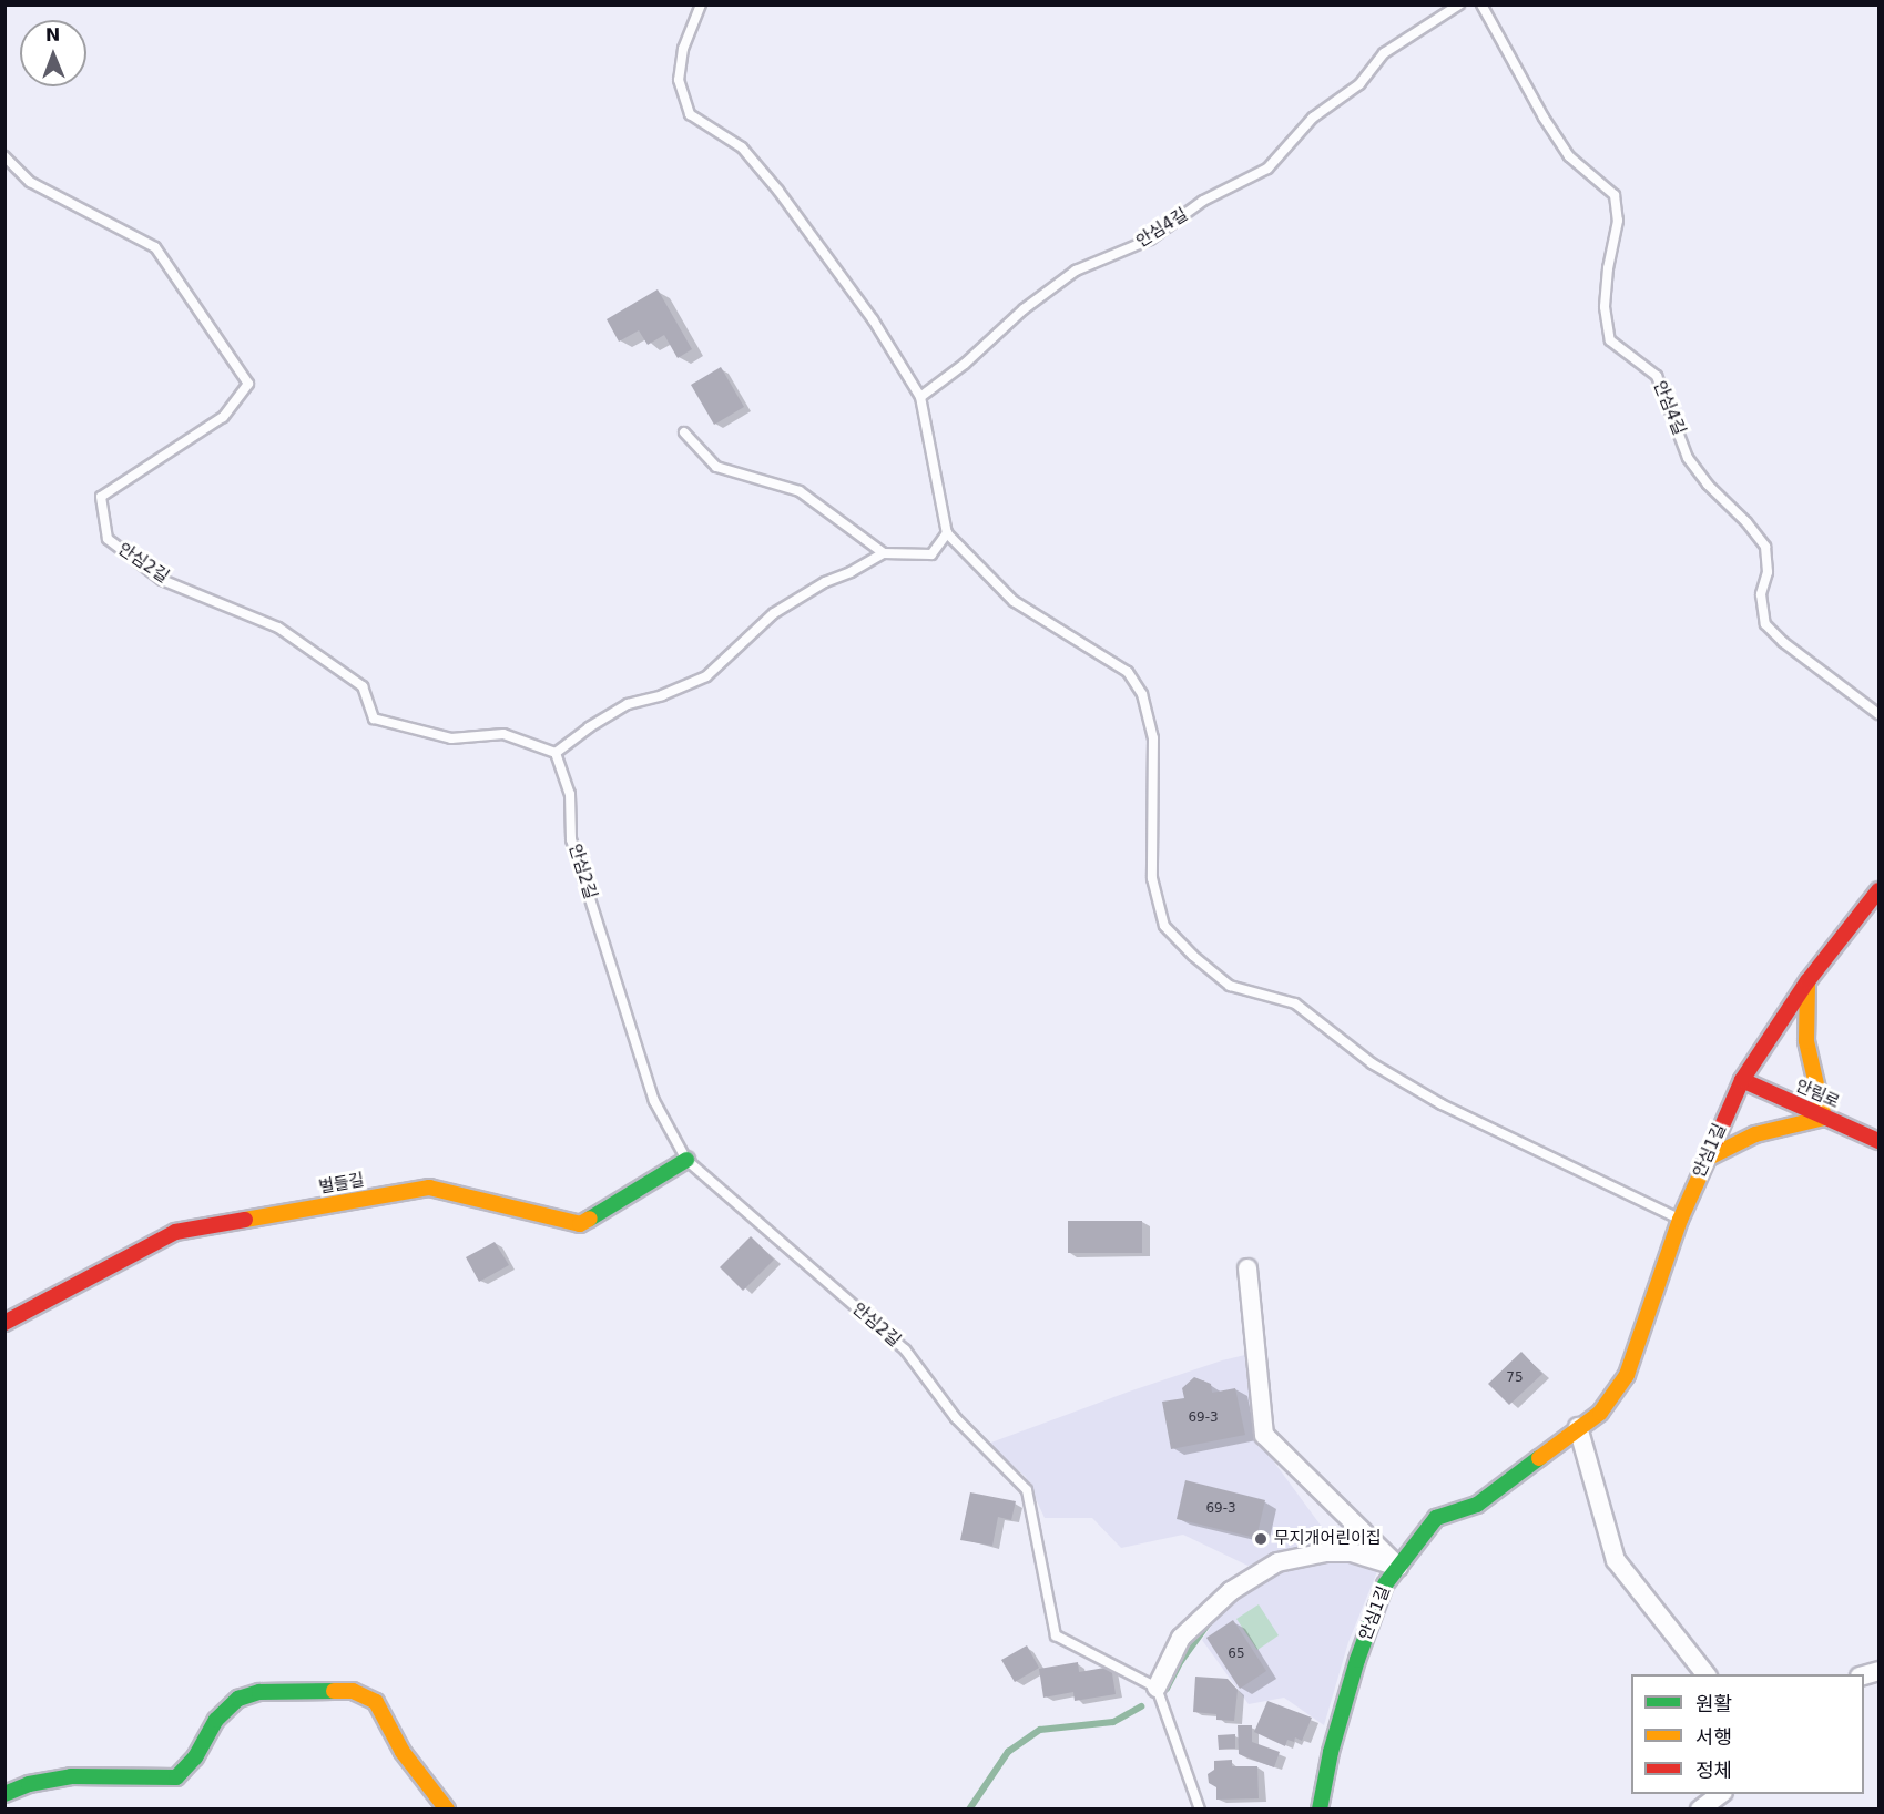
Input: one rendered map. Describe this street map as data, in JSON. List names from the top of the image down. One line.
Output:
{"streets":{"street":["안림로","안심1길","벌들길"],"lane":["안심4길","안심2길"]},"crossings":[["안심2길","벌들길"],["안림로","안심1길"]],"places":["무지개어린이집"],"house_numbers":["75","69-3","69-3","65"],"legend":["원활","서행","정체"],"north":"top"}
